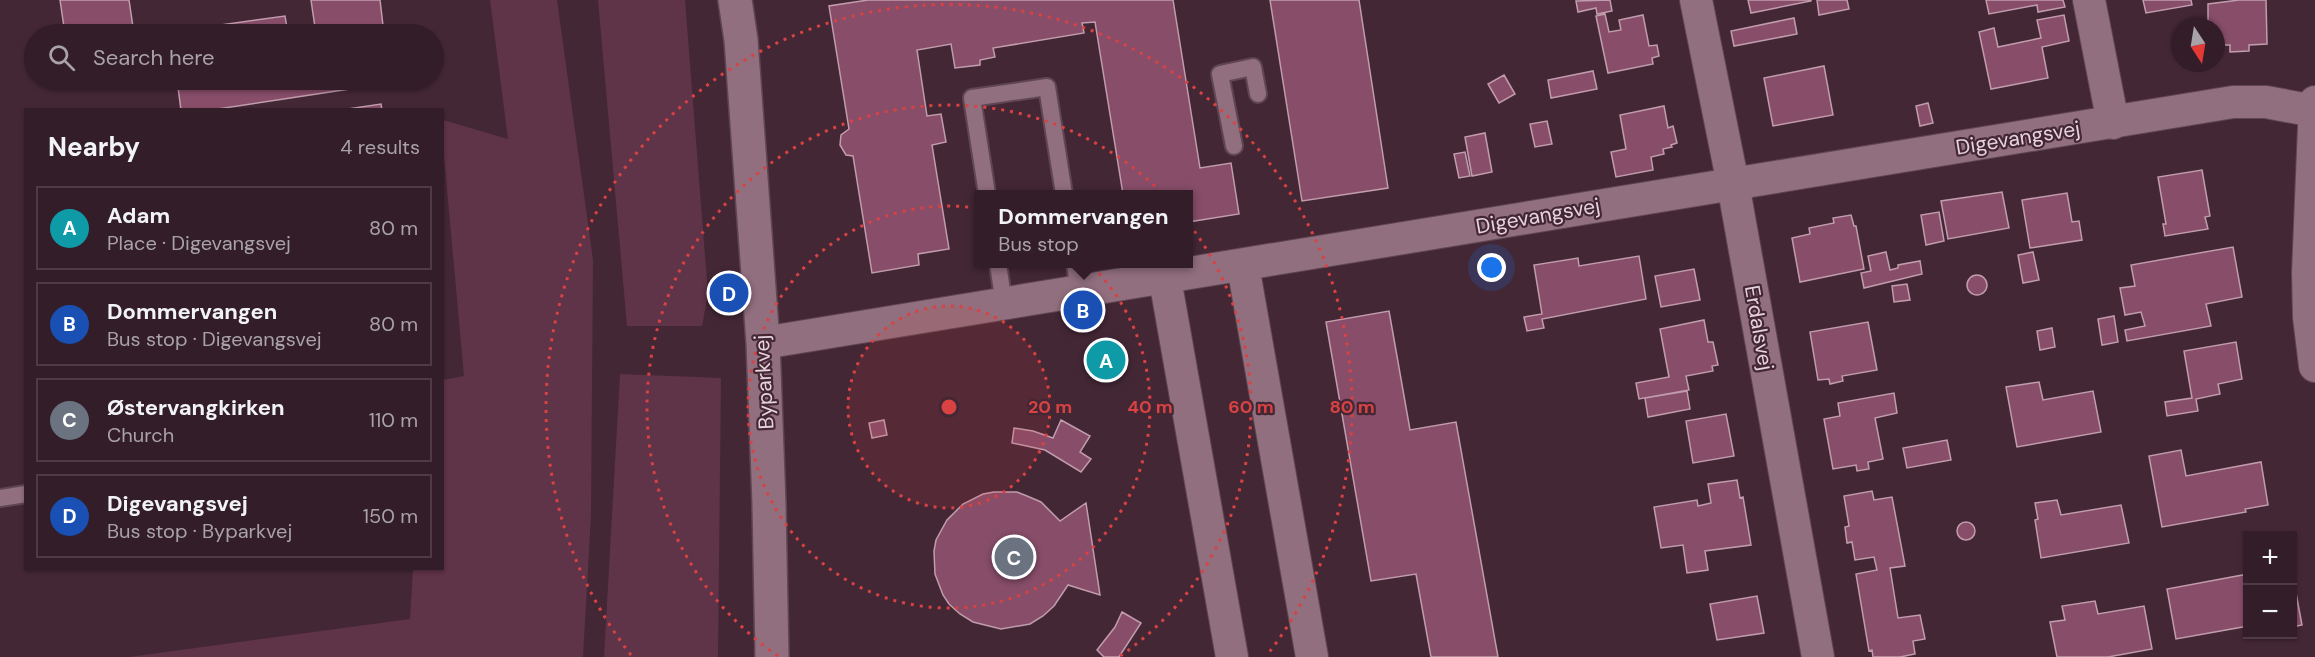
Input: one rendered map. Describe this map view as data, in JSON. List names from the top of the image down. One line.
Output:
{"streets":{"street":["Digevangsvej","Erdalsvej","Byparkvej"]},"crossings":[["Digevangsvej","Erdalsvej"],["Digevangsvej","Byparkvej"]],"north":"bottom","page":{"search":"Search here","heading":["Nearby","4 results"],"list":[{"mark":"A","name":"Adam","note":"Place · Digevangsvej","value":"80 m"},{"mark":"B","name":"Dommervangen","note":"Bus stop · Digevangsvej","value":"80 m"},{"mark":"C","name":"Østervangkirken","note":"Church","value":"110 m"},{"mark":"D","name":"Digevangsvej","note":"Bus stop · Byparkvej","value":"150 m"}],"popup":["Dommervangen","Bus stop"],"pins":["D","B","A","C"],"map_buttons":["+","−"]},"rings":["20 m","40 m","60 m","80 m"]}
